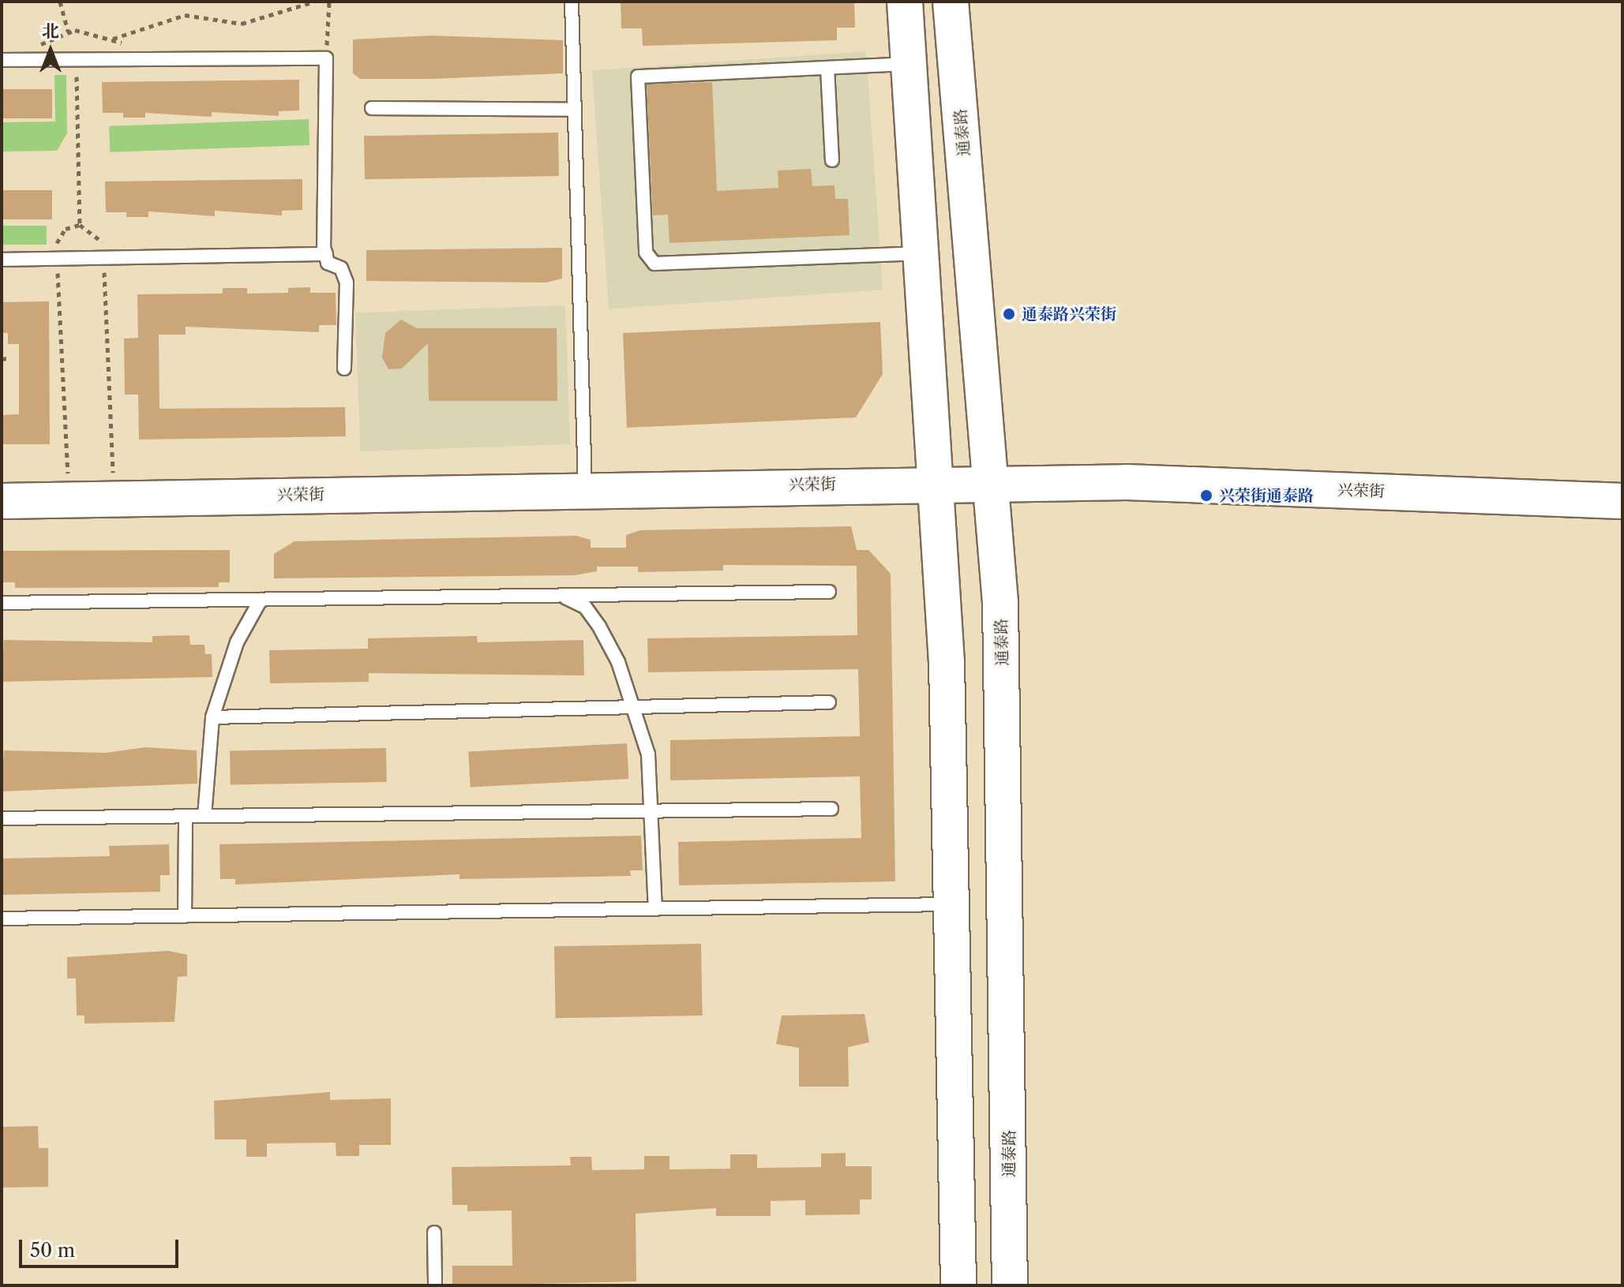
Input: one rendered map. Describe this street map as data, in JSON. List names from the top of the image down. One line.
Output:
{"streets":{"street":["通泰路","兴荣街"]},"crossings":[["通泰路","兴荣街"]],"places":["通泰路兴荣街","兴荣街通泰路"],"scale_bar":"50 m","north":"top"}
